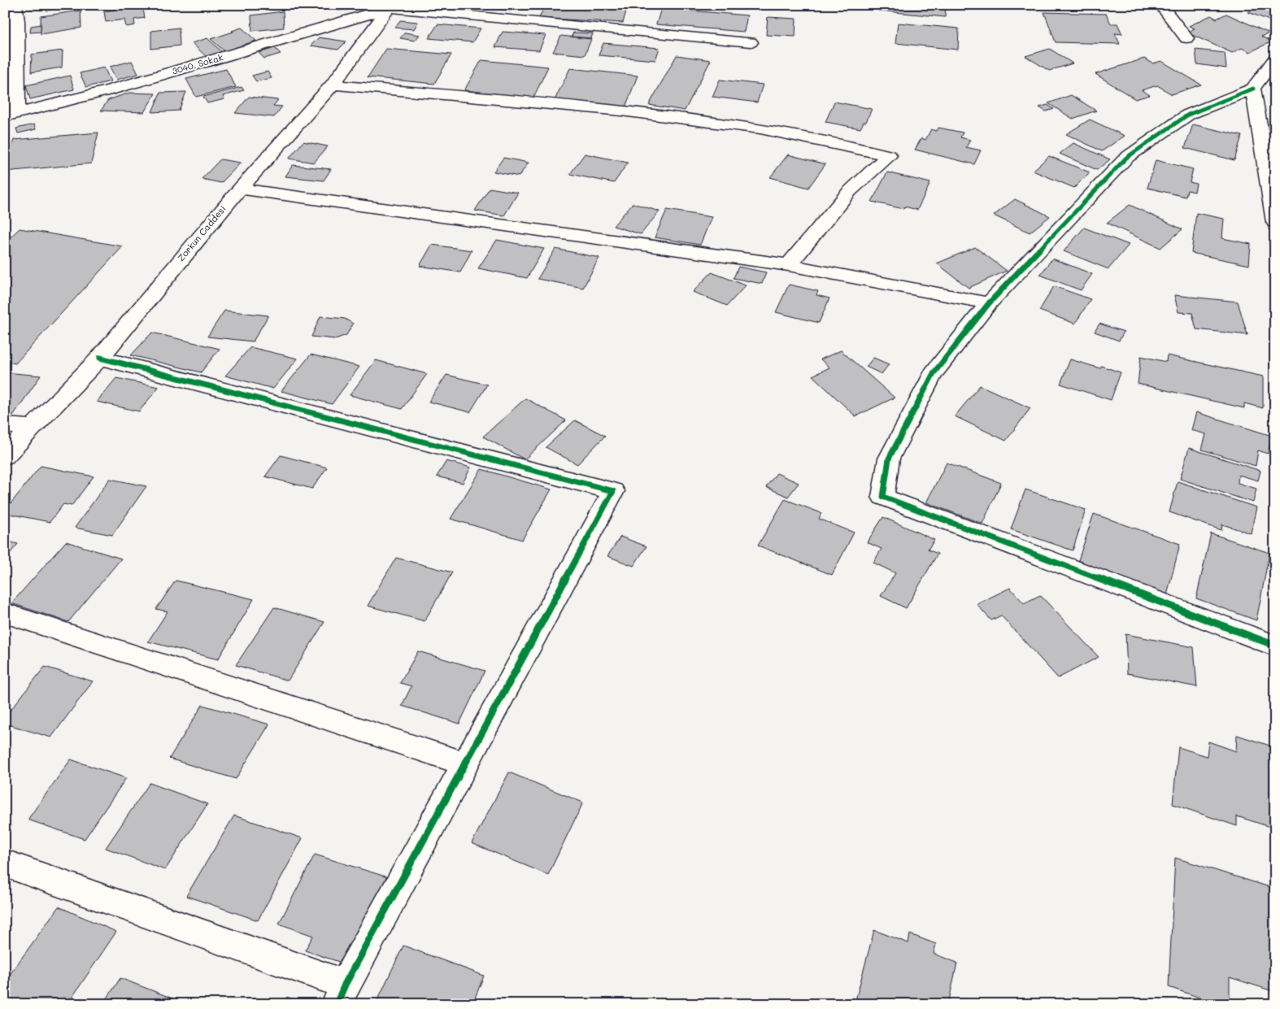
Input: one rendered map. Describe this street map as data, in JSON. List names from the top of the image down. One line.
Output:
{"streets":{"street":["3040. Sokak","Zorkun Caddesi"]},"crossings":[["3040. Sokak","Zorkun Caddesi"]]}
